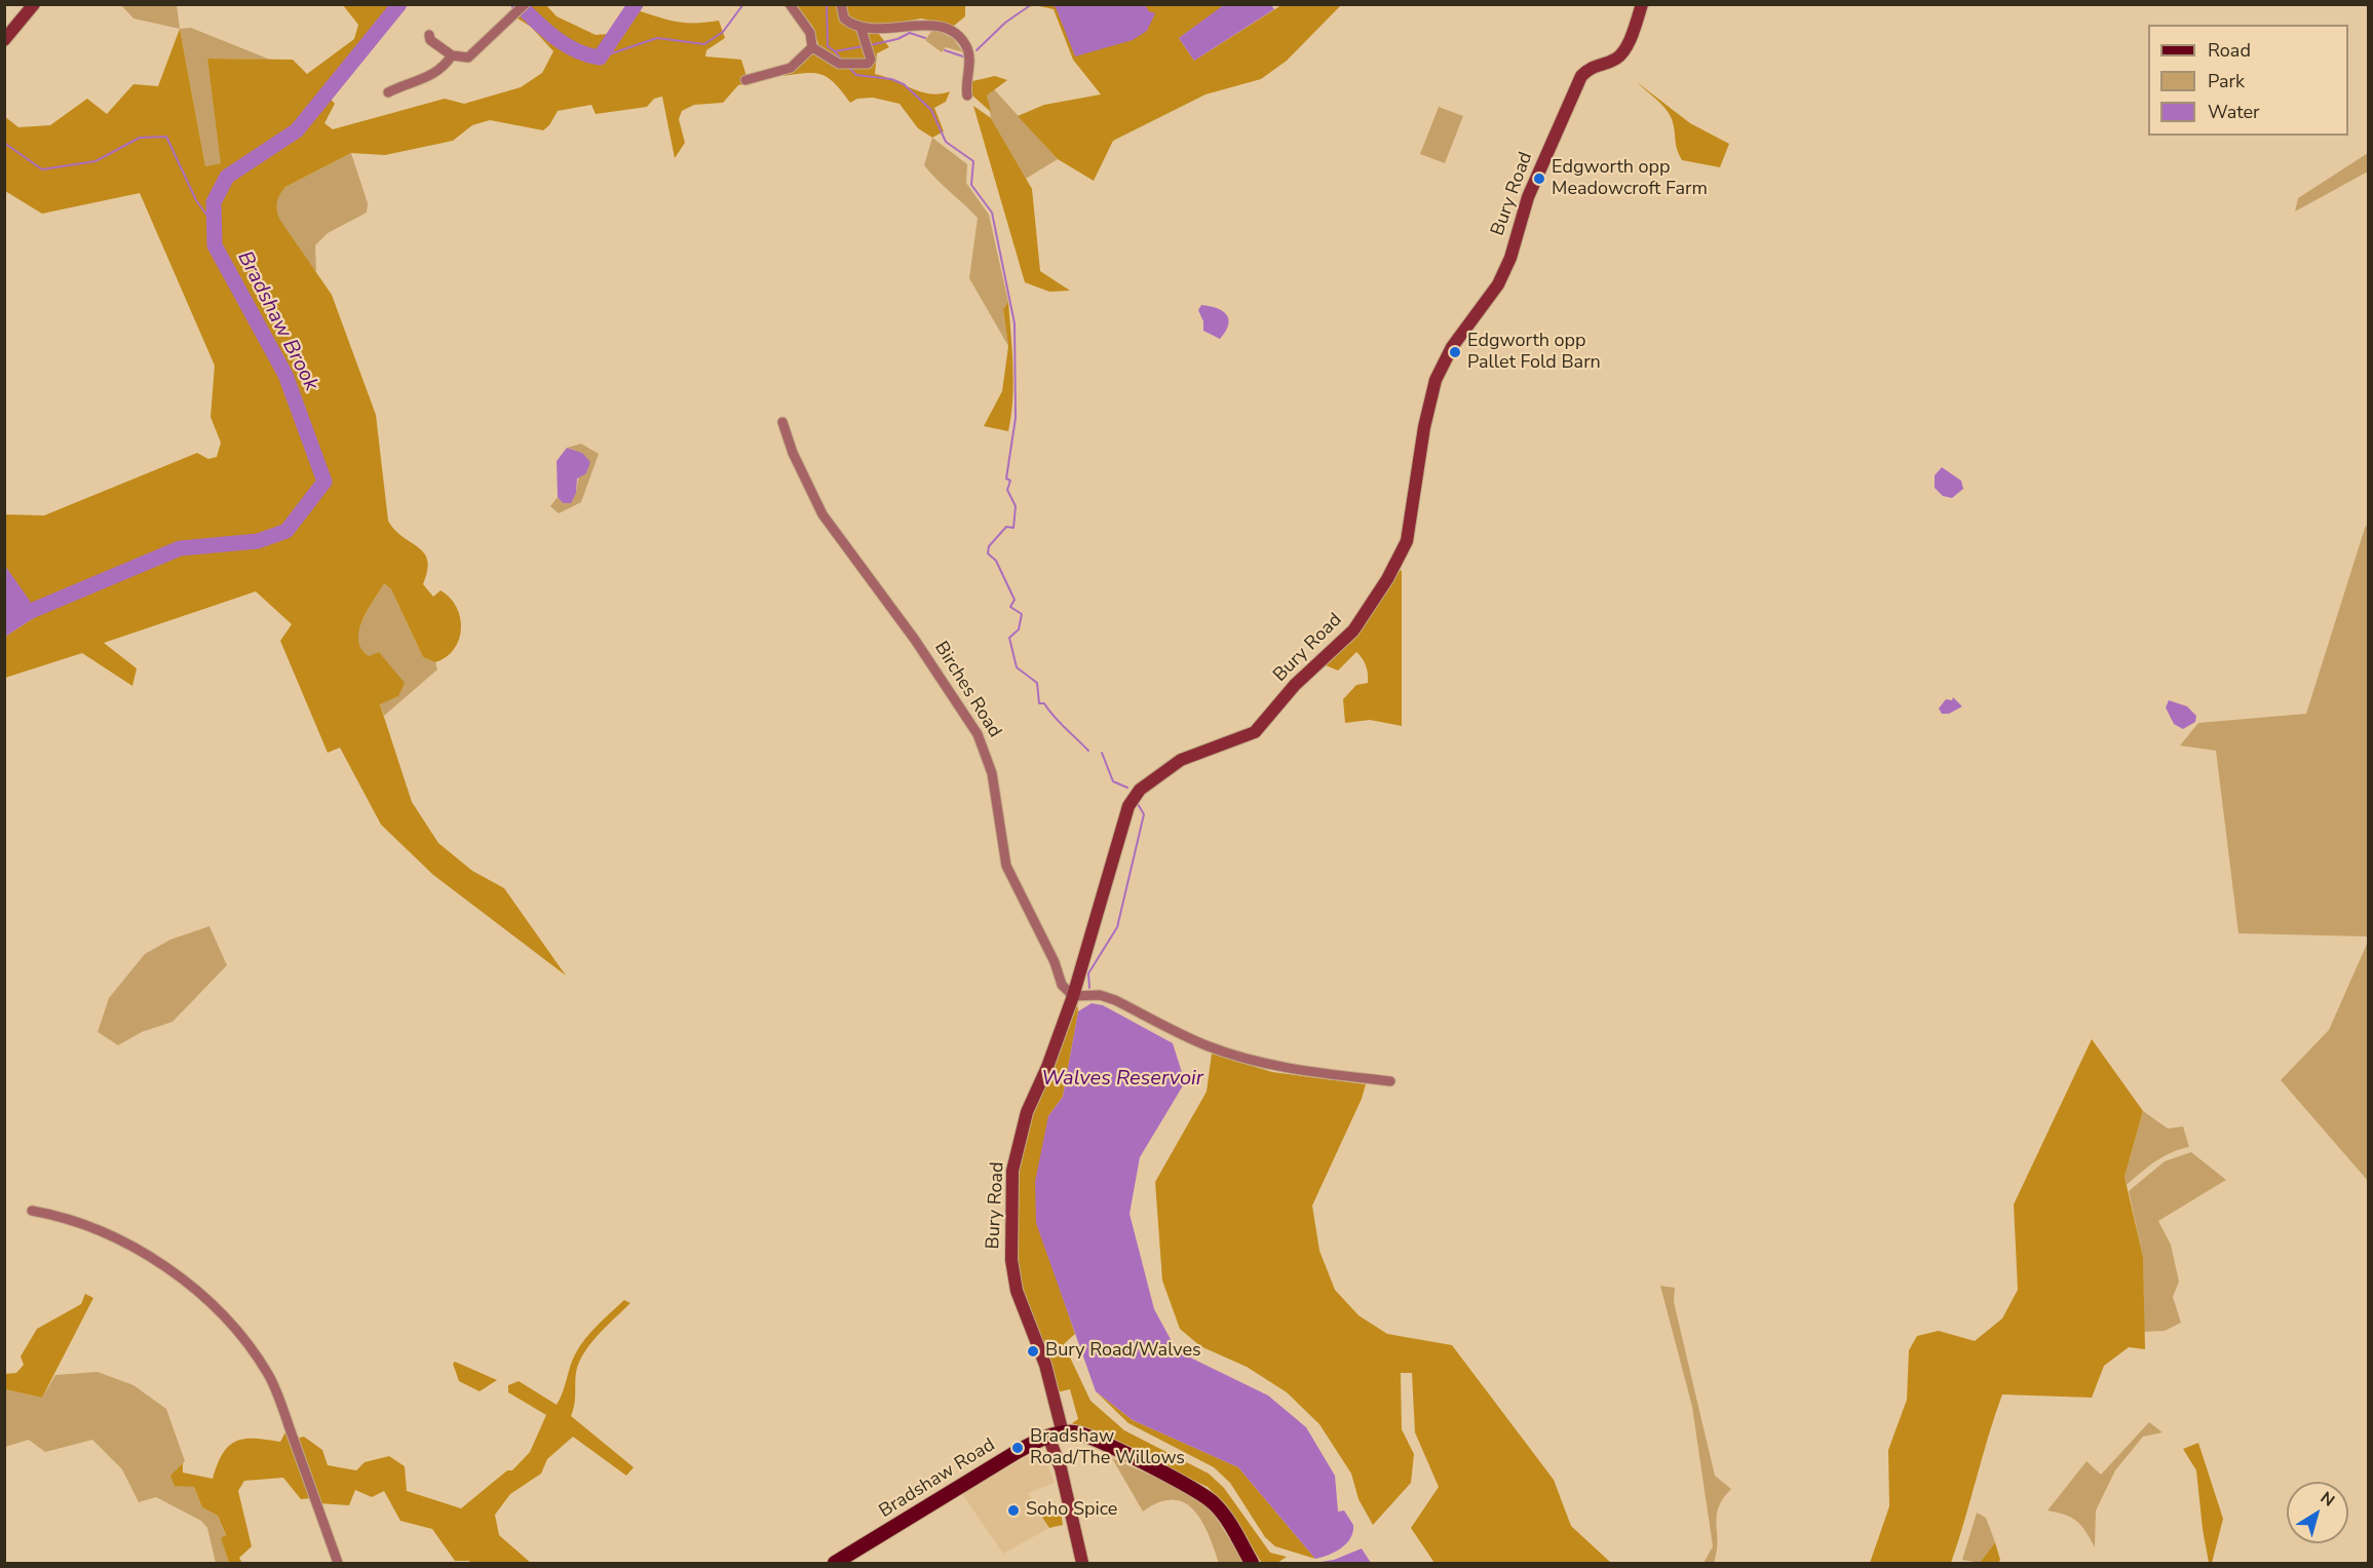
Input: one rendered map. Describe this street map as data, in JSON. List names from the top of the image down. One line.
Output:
{"streets":{"main road":["Bradshaw Road"],"street":["Bury Road","Birches Road"]},"crossings":[["Bury Road","Birches Road"],["Bury Road","Bradshaw Road"]],"water":["Bradshaw Brook","Walves Reservoir"],"places":["Edgworth opp Meadowcroft Farm","Edgworth opp Pallet Fold Barn","Bury Road/Walves","Bradshaw Road/The Willows","Soho Spice"],"legend":["Road","Park","Water"],"north":"top right"}
